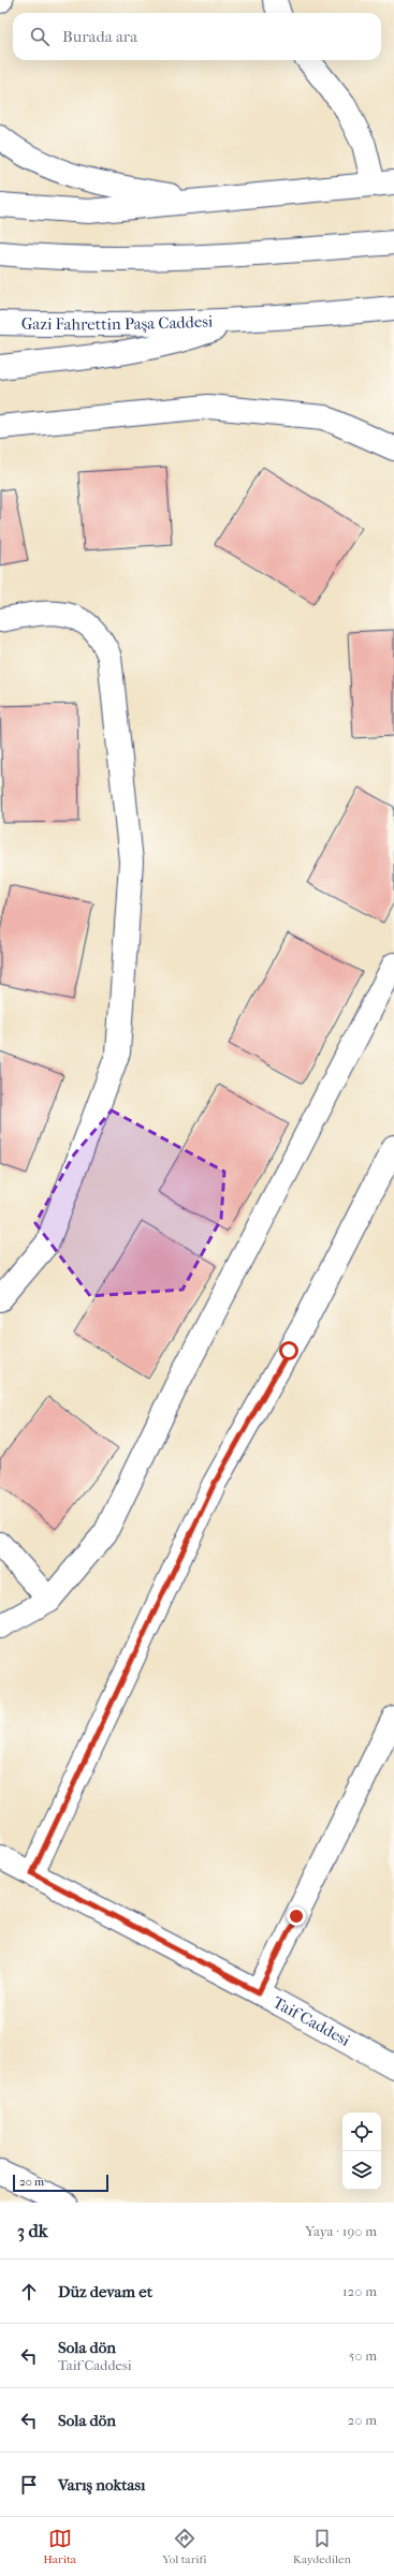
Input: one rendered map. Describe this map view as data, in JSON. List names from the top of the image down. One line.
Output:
{"streets":{"main road":["Gazi Fahrettin Paşa Caddesi","Taif Caddesi"]},"scale_bar":"20 m","page":{"search":"Burada ara","scale":"20 m","heading":["3 dk","Yaya · 190 m"],"list":[["Düz devam et","120 m"],["Sola dön","Taif Caddesi","50 m"],["Sola dön","20 m"],"Varış noktası"],"nav":["Harita","Yol tarifi","Kaydedilen"]}}
